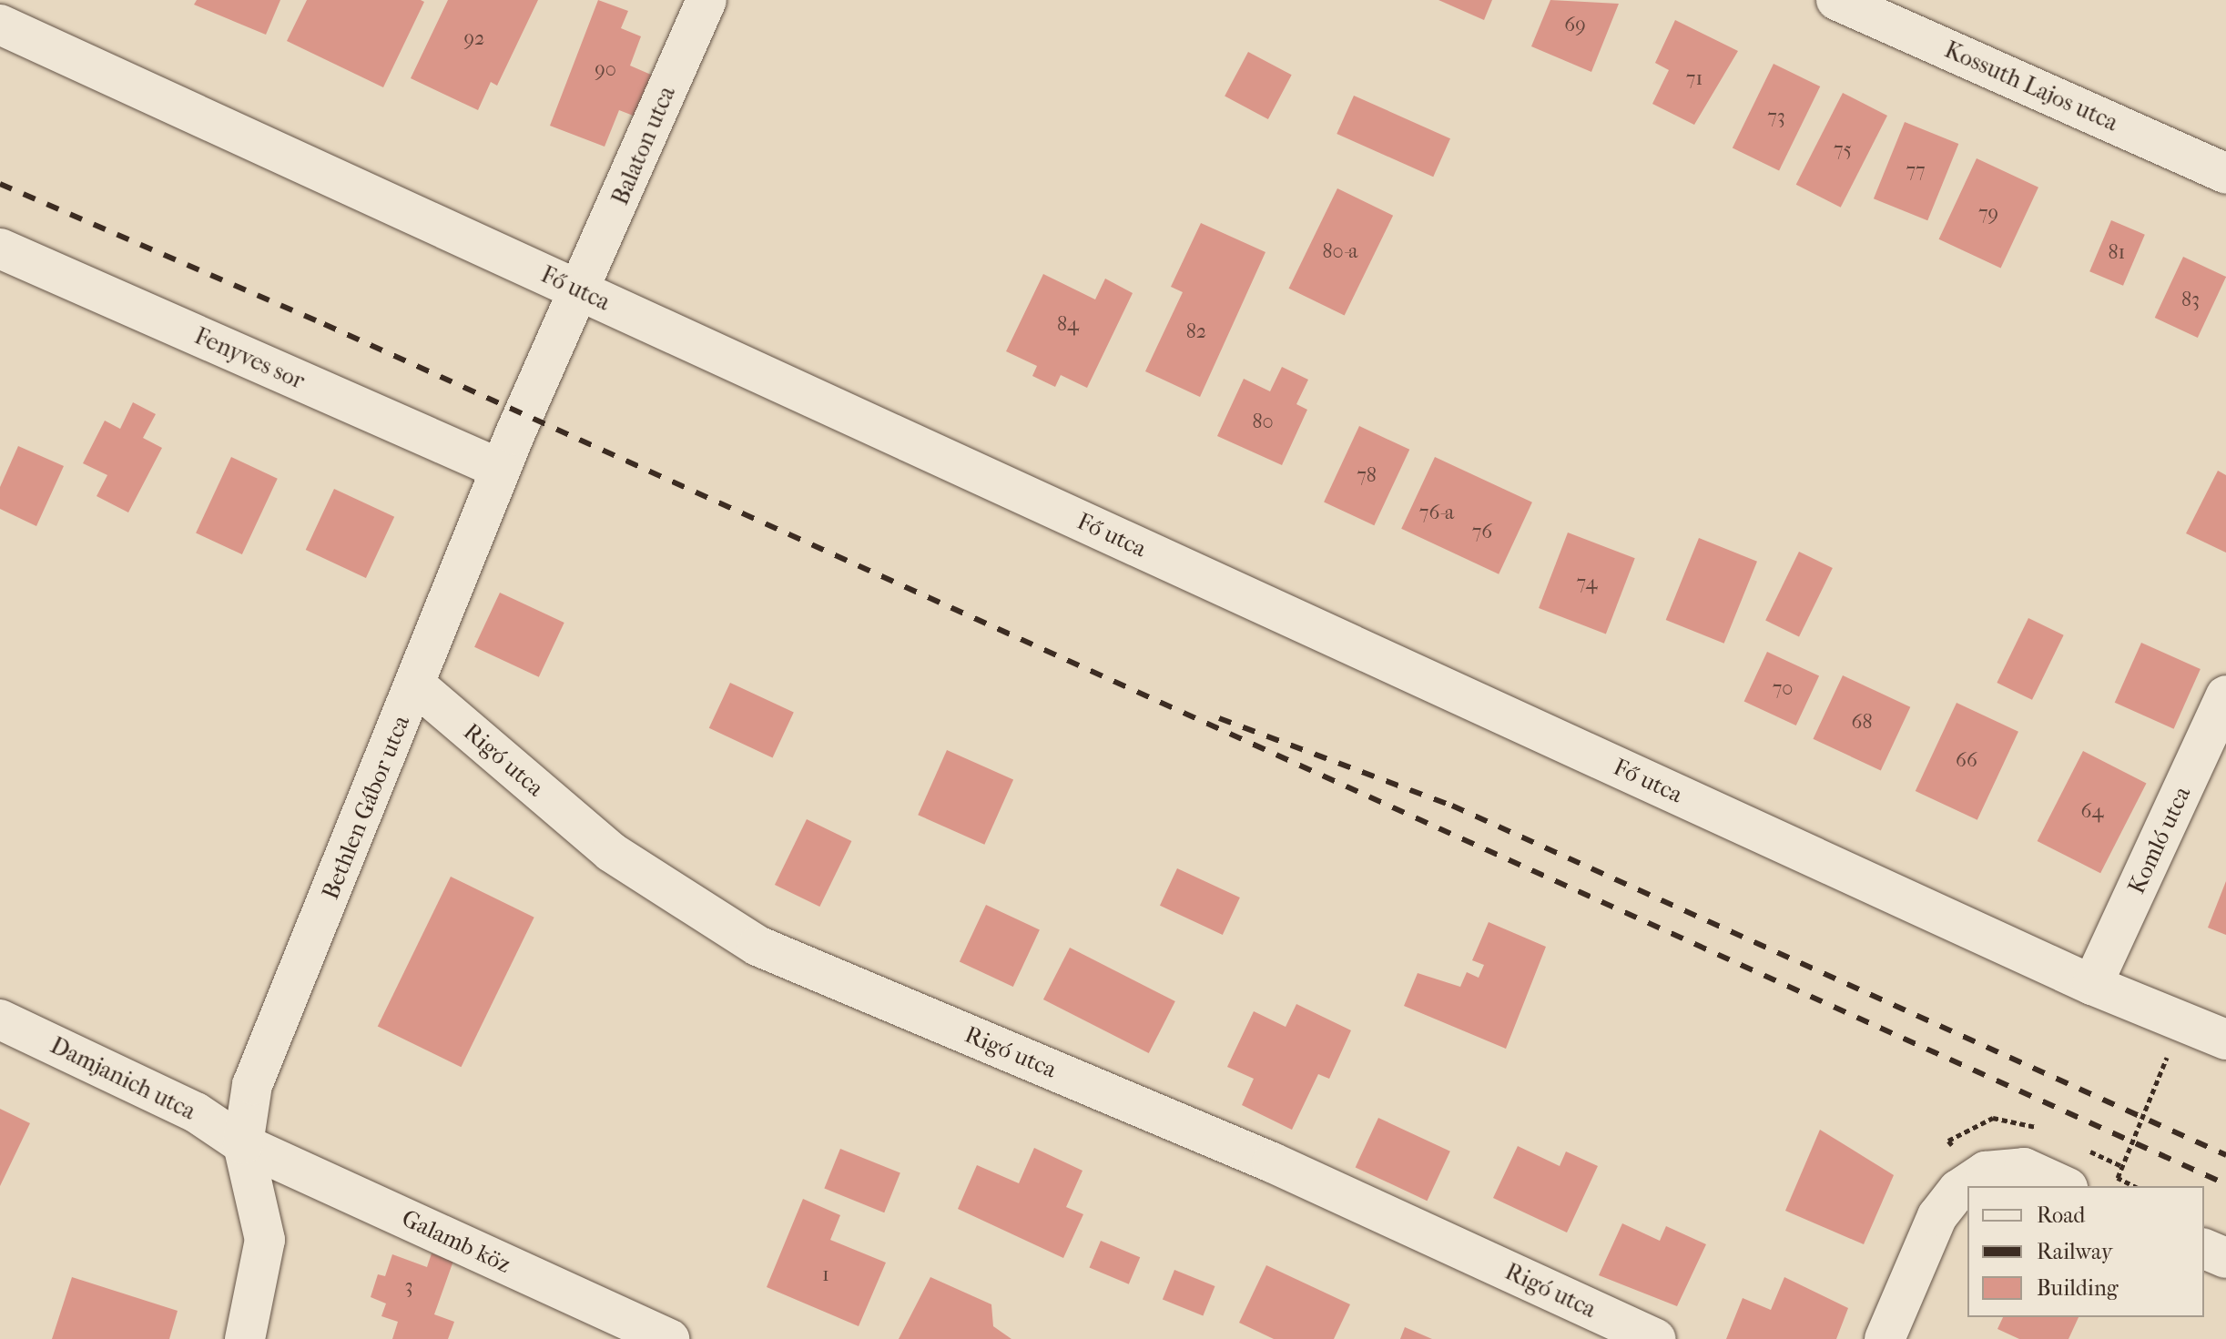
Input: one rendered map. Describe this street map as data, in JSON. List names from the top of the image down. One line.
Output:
{"streets":{"street":["Kossuth Lajos utca","Balaton utca","Fő utca","Fenyves sor","Rigó utca","Bethlen Gábor utca","Komló utca","Damjanich utca","Galamb köz"]},"crossings":[["Balaton utca","Fő utca"],["Balaton utca","Bethlen Gábor utca"],["Fő utca","Bethlen Gábor utca"],["Fő utca","Komló utca"],["Fenyves sor","Bethlen Gábor utca"],["Rigó utca","Bethlen Gábor utca"],["Bethlen Gábor utca","Damjanich utca"],["Bethlen Gábor utca","Galamb köz"],["Damjanich utca","Galamb köz"]],"house_numbers":["69","92","90","71","73","75","77","79","80-a","81","83","84","82","80","78","76-a","76","74","70","68","66","64","1","3"],"legend":["Road","Railway","Building"]}
